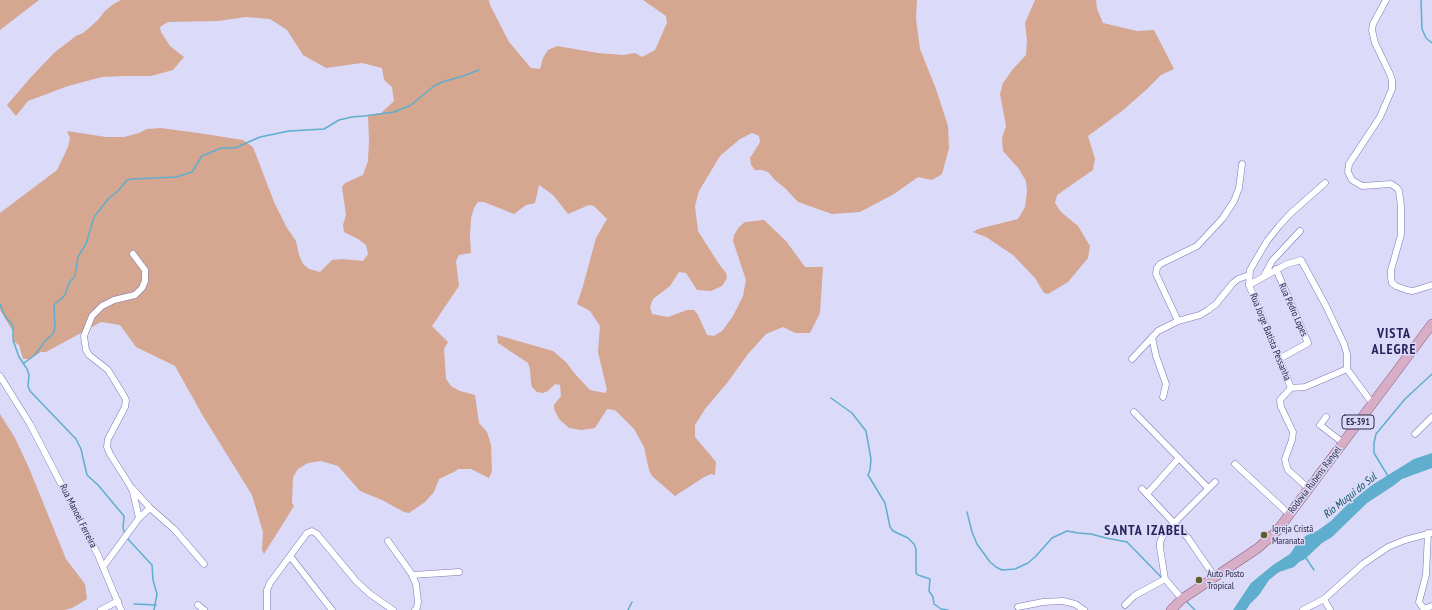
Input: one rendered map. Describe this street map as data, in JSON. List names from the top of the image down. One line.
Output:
{"streets":{"main road":["ES-391","Rodovia Rubens Rangel"],"street":["Rua Pedro Lopes","Rua Jorge Batista Pessanha","Rua Manoel Ferreira"]},"crossings":[["Rua Pedro Lopes","Rua Jorge Batista Pessanha"],["ES-391","Rodovia Rubens Rangel"]],"districts":["VISTA ALEGRE","SANTA IZABEL"],"water":["Rio Muqui do Sul"],"places":["Igreja Cristã Maranata","Auto Posto Tropical"]}
